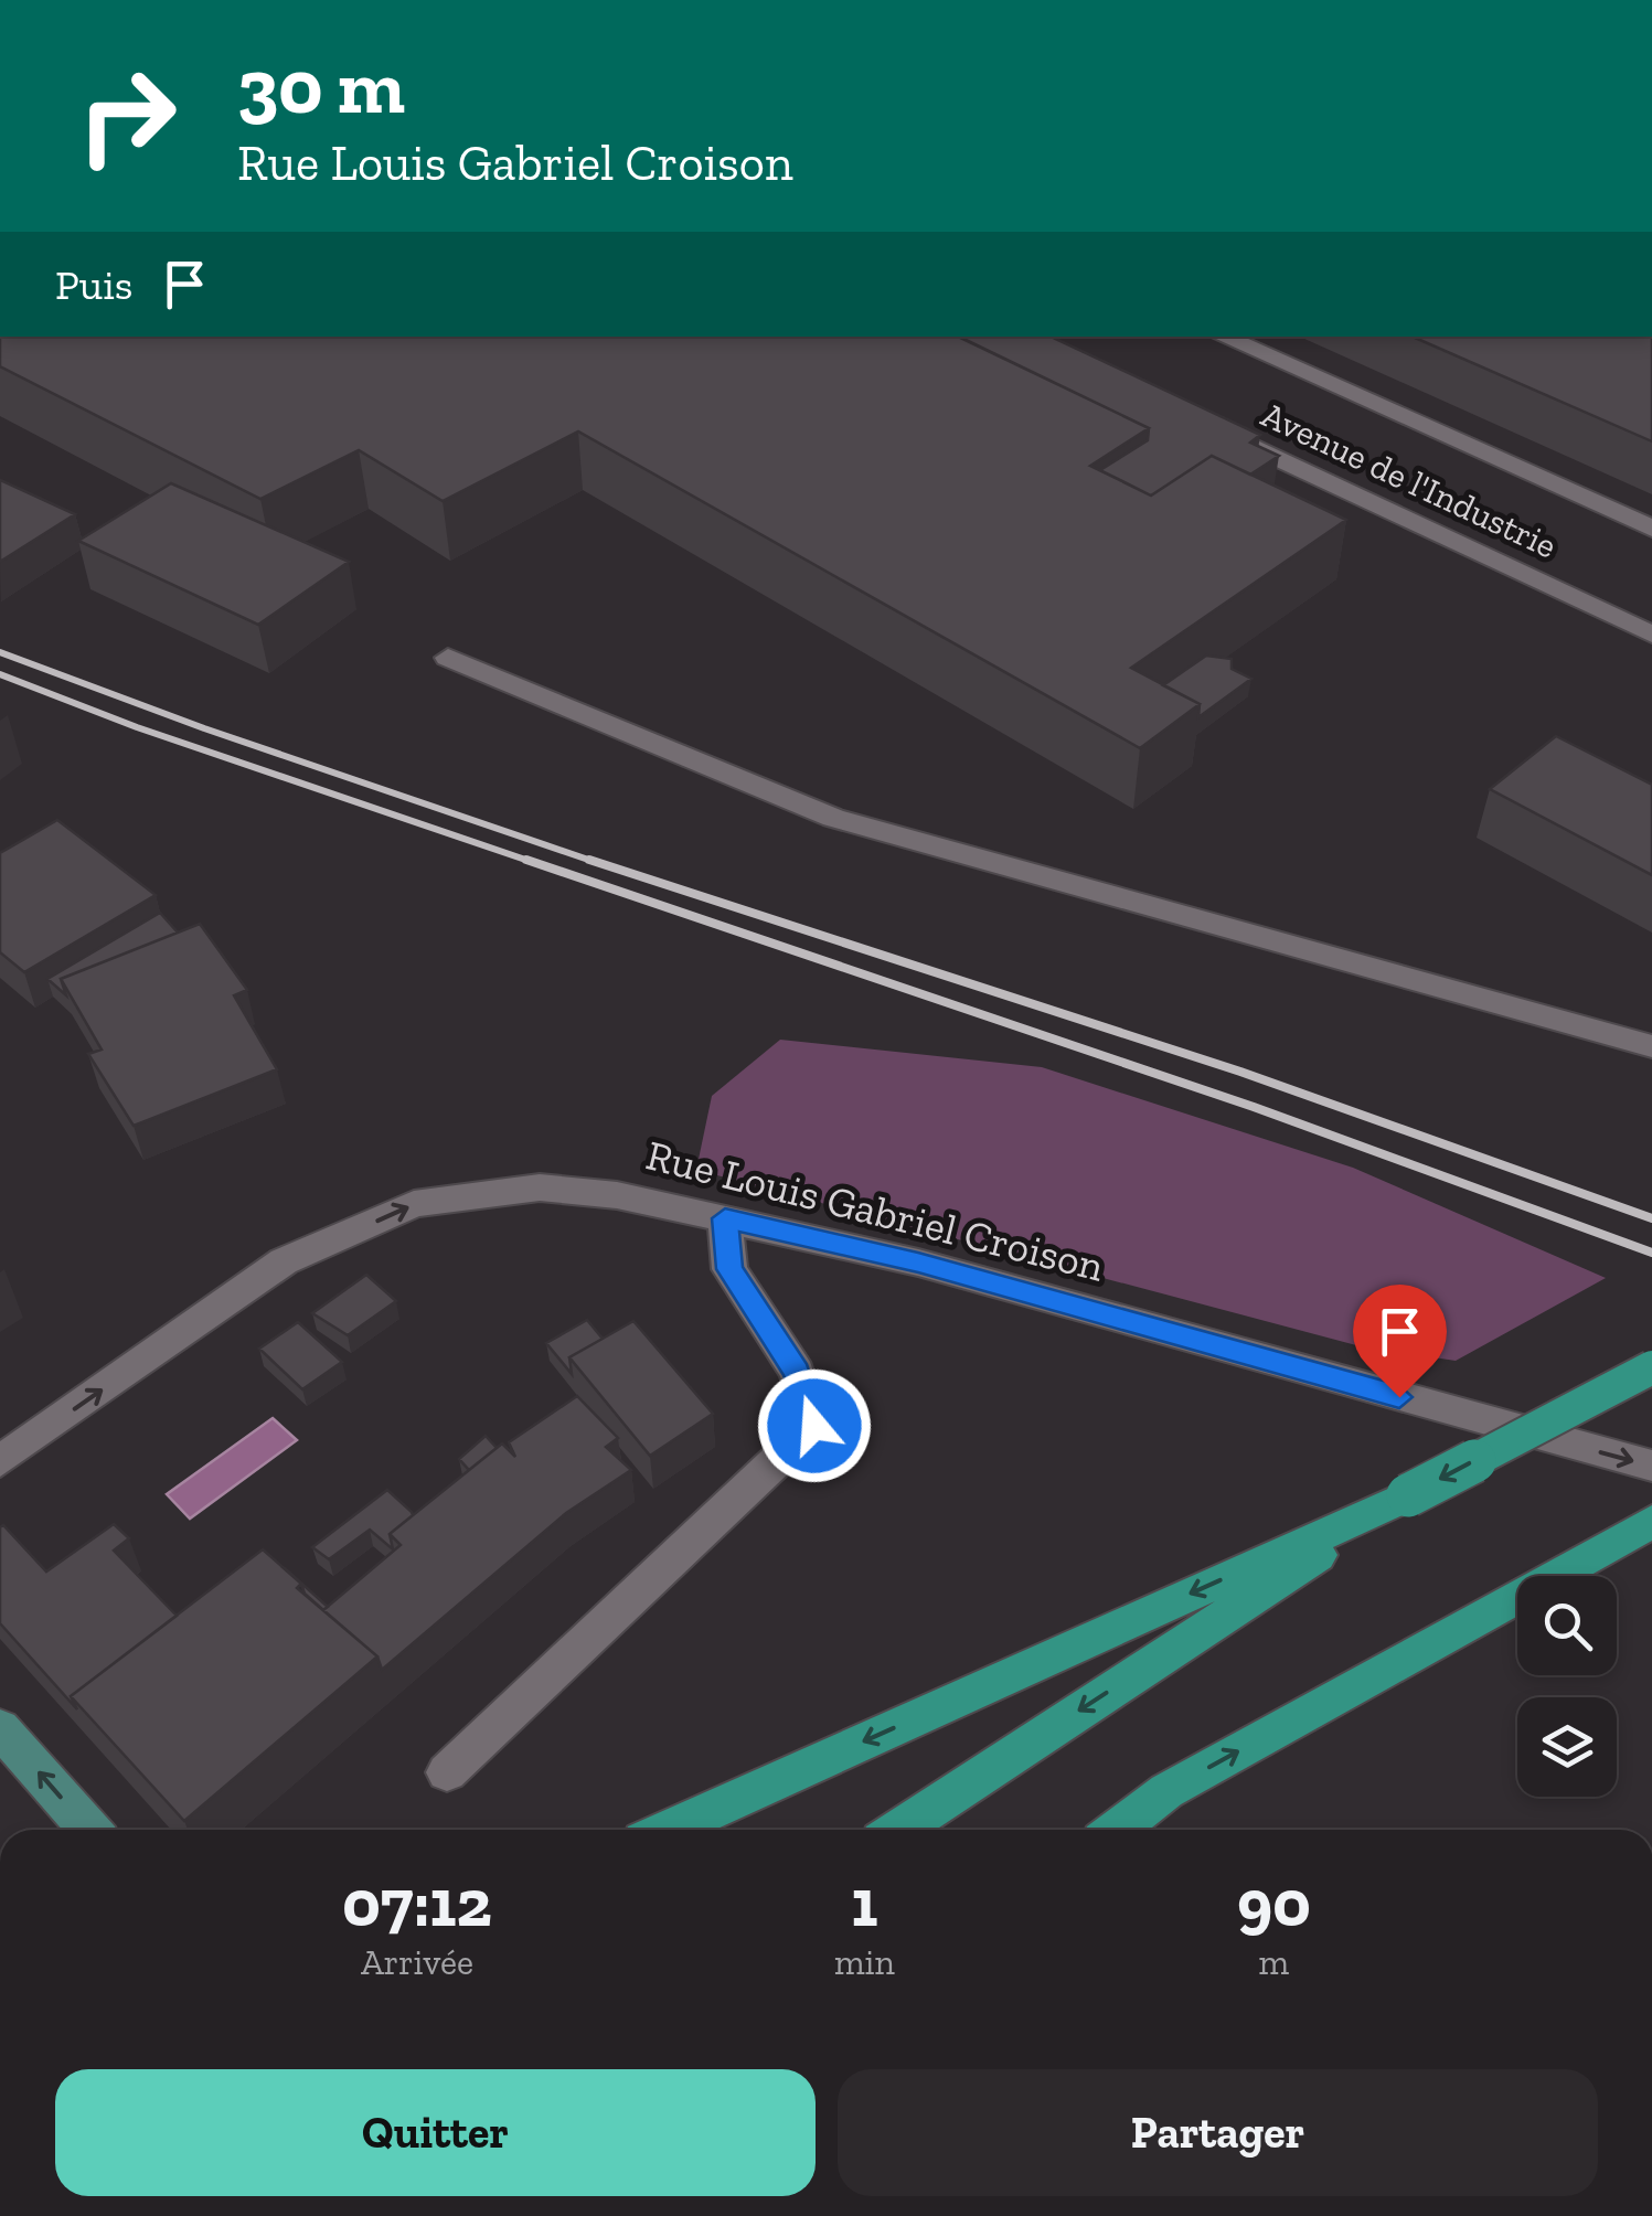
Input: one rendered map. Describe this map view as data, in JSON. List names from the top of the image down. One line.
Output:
{"streets":{"street":["Avenue de l'Industrie","Rue Louis Gabriel Croison"]},"one_way":["Rue Louis Gabriel Croison"],"page":{"turn":["30 m","Rue Louis Gabriel Croison"],"then":"Puis","eta":["07:12","Arrivée","1","min","90","m"],"buttons":["Quitter","Partager"]}}
